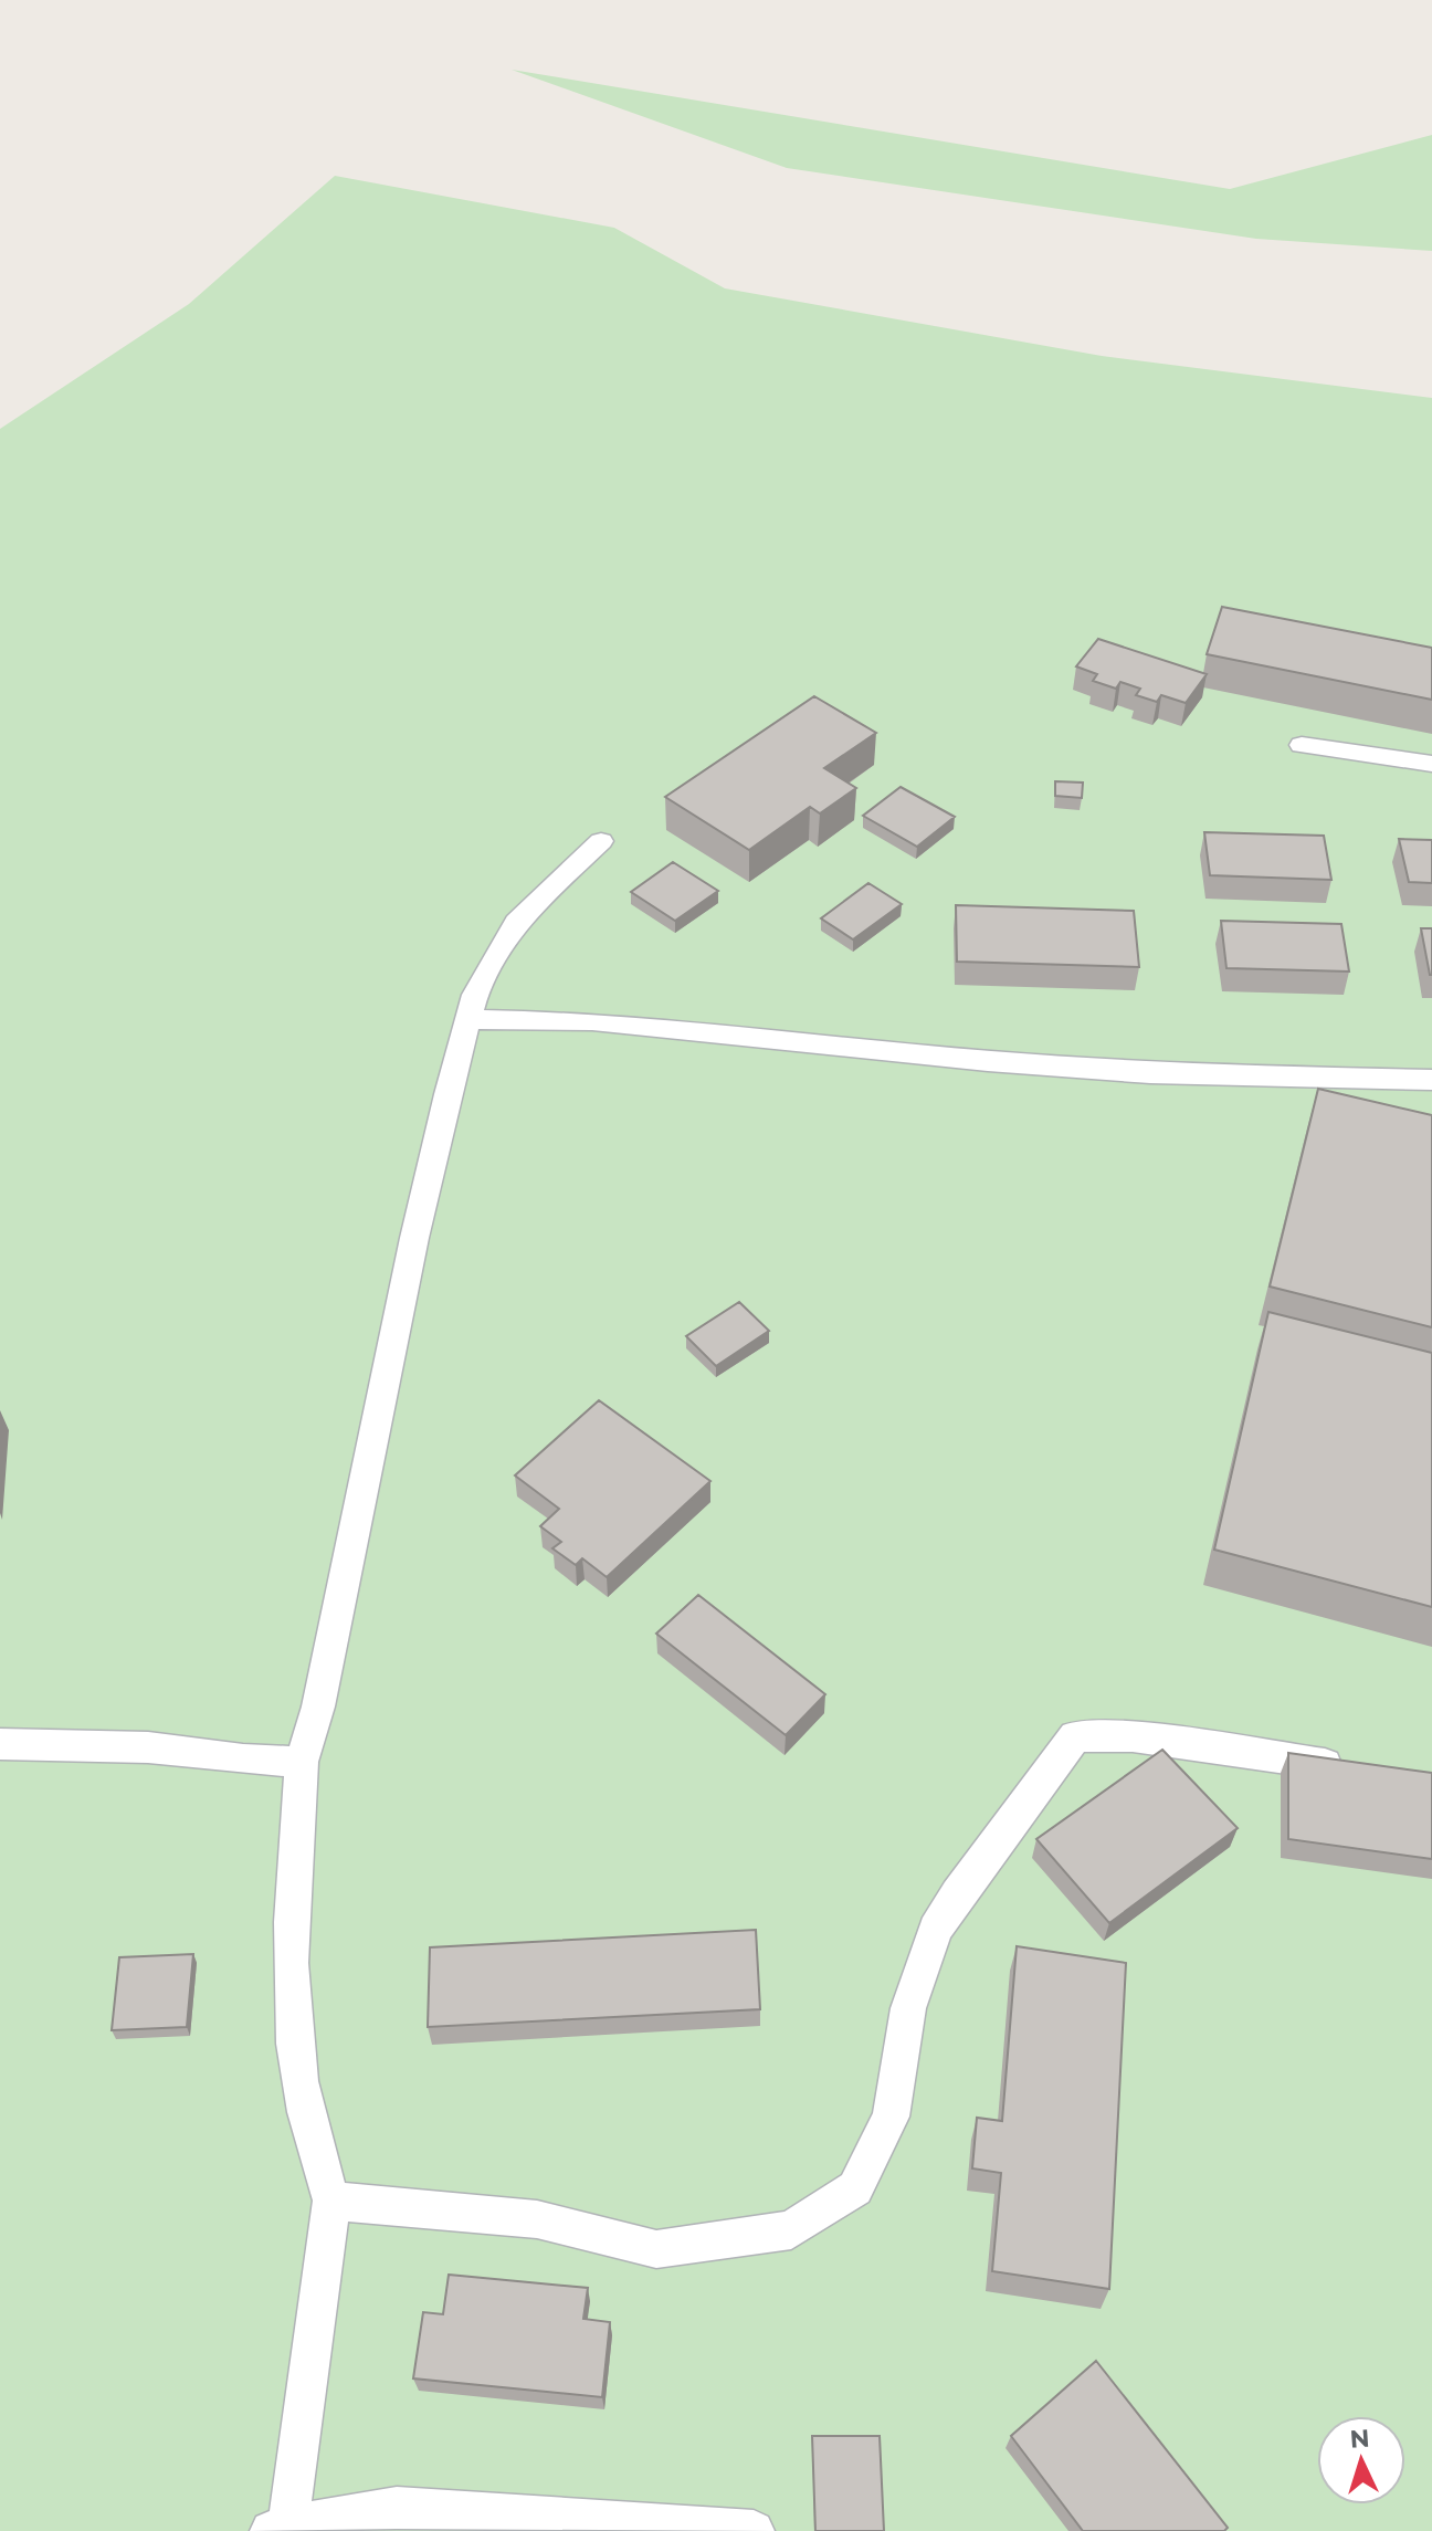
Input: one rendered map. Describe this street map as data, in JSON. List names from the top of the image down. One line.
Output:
{"north":"top"}
